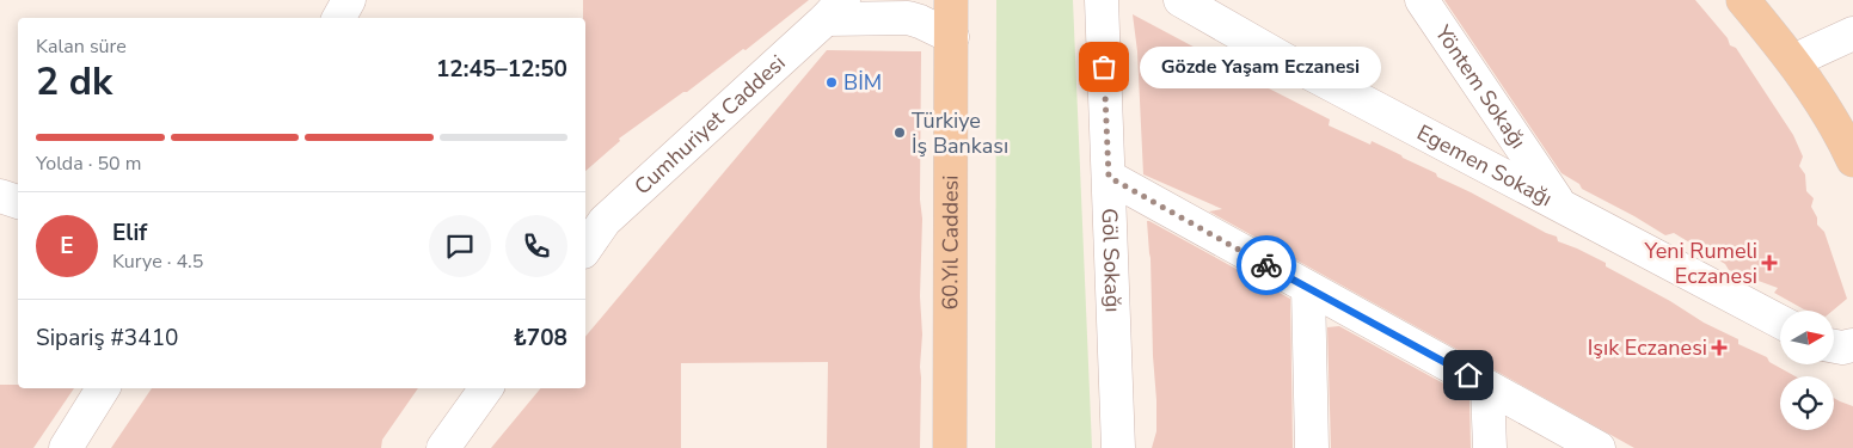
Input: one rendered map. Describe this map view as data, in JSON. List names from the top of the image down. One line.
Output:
{"streets":{"main road":["60.Yıl Caddesi"],"street":["Yöntem Sokağı","Cumhuriyet Caddesi","Egemen Sokağı","Göl Sokağı"]},"crossings":[["Yöntem Sokağı","Egemen Sokağı"]],"places":{"other":["Gözde Yaşam Eczanesi","BİM","Türkiye İş Bankası"],"health":["Yeni Rumeli Eczanesi","Işık Eczanesi"]},"north":"right","page":{"heading":["2 dk","Kalan süre","12:45–12:50"],"panel":["Elif","Kurye · 4.5","Sipariş #3410","₺708"],"bubble":"Gözde Yaşam Eczanesi","bar":"Yolda · 50 m","round":"E"}}
